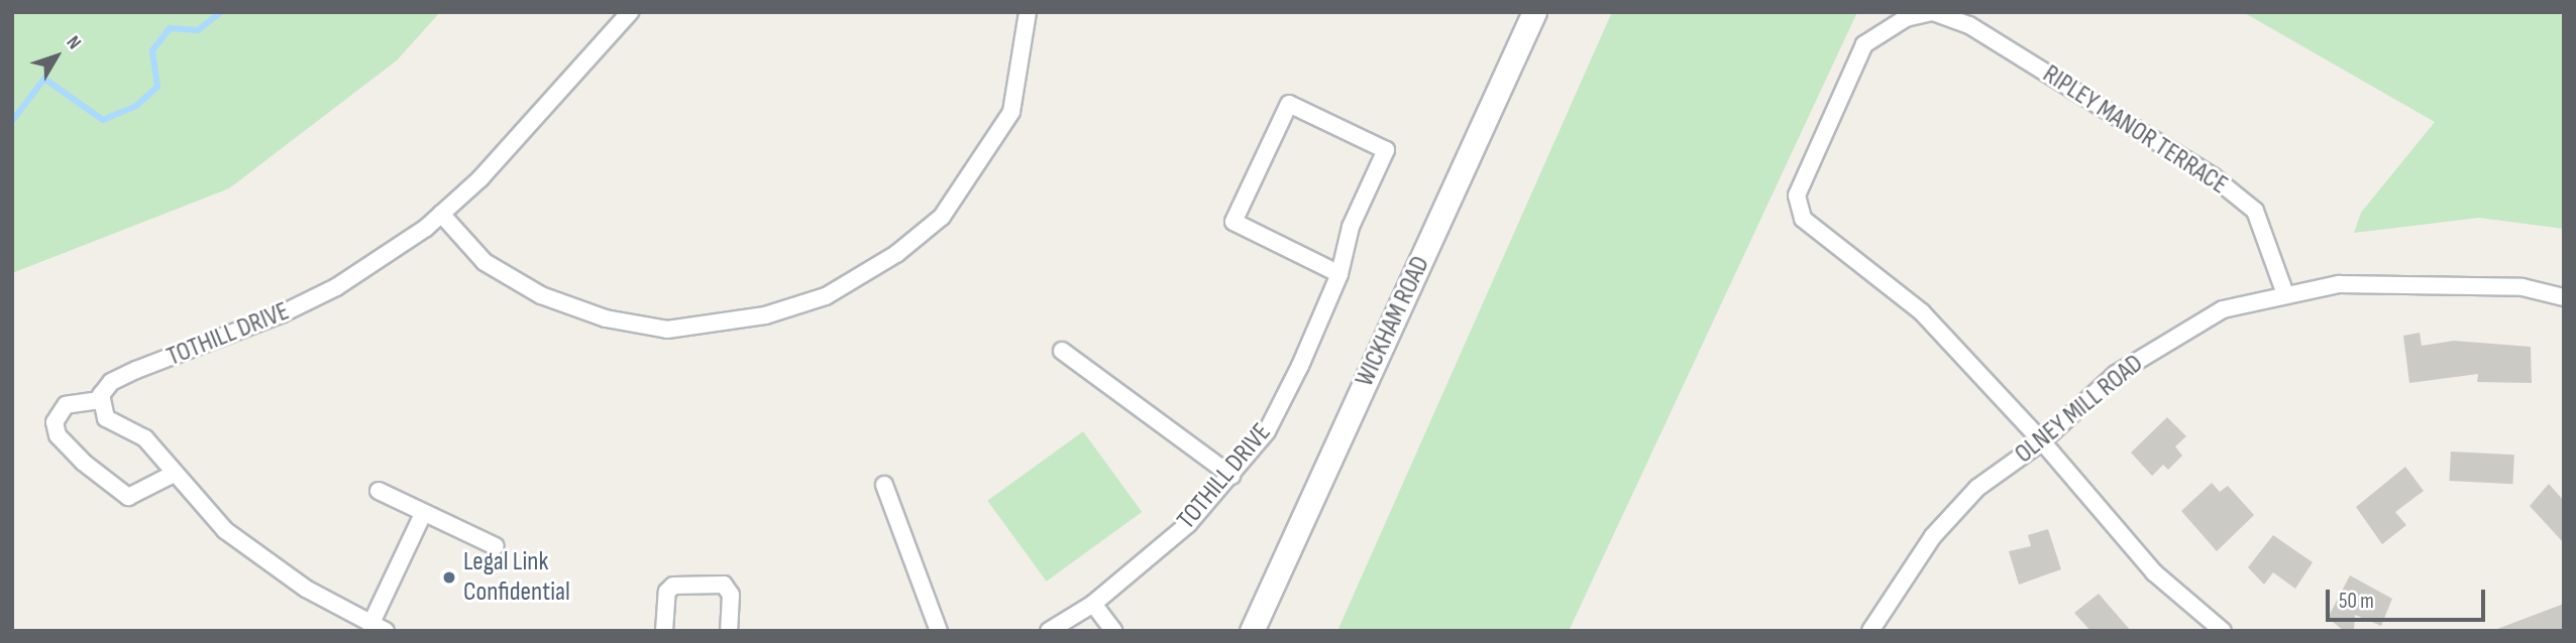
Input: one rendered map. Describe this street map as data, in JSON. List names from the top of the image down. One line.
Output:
{"streets":{"street":["RIPLEY MANOR TERRACE","WICKHAM ROAD","TOTHILL DRIVE","OLNEY MILL ROAD"]},"crossings":[["RIPLEY MANOR TERRACE","OLNEY MILL ROAD"]],"places":["Legal Link Confidential"],"scale_bar":"50 m","north":"top right"}
